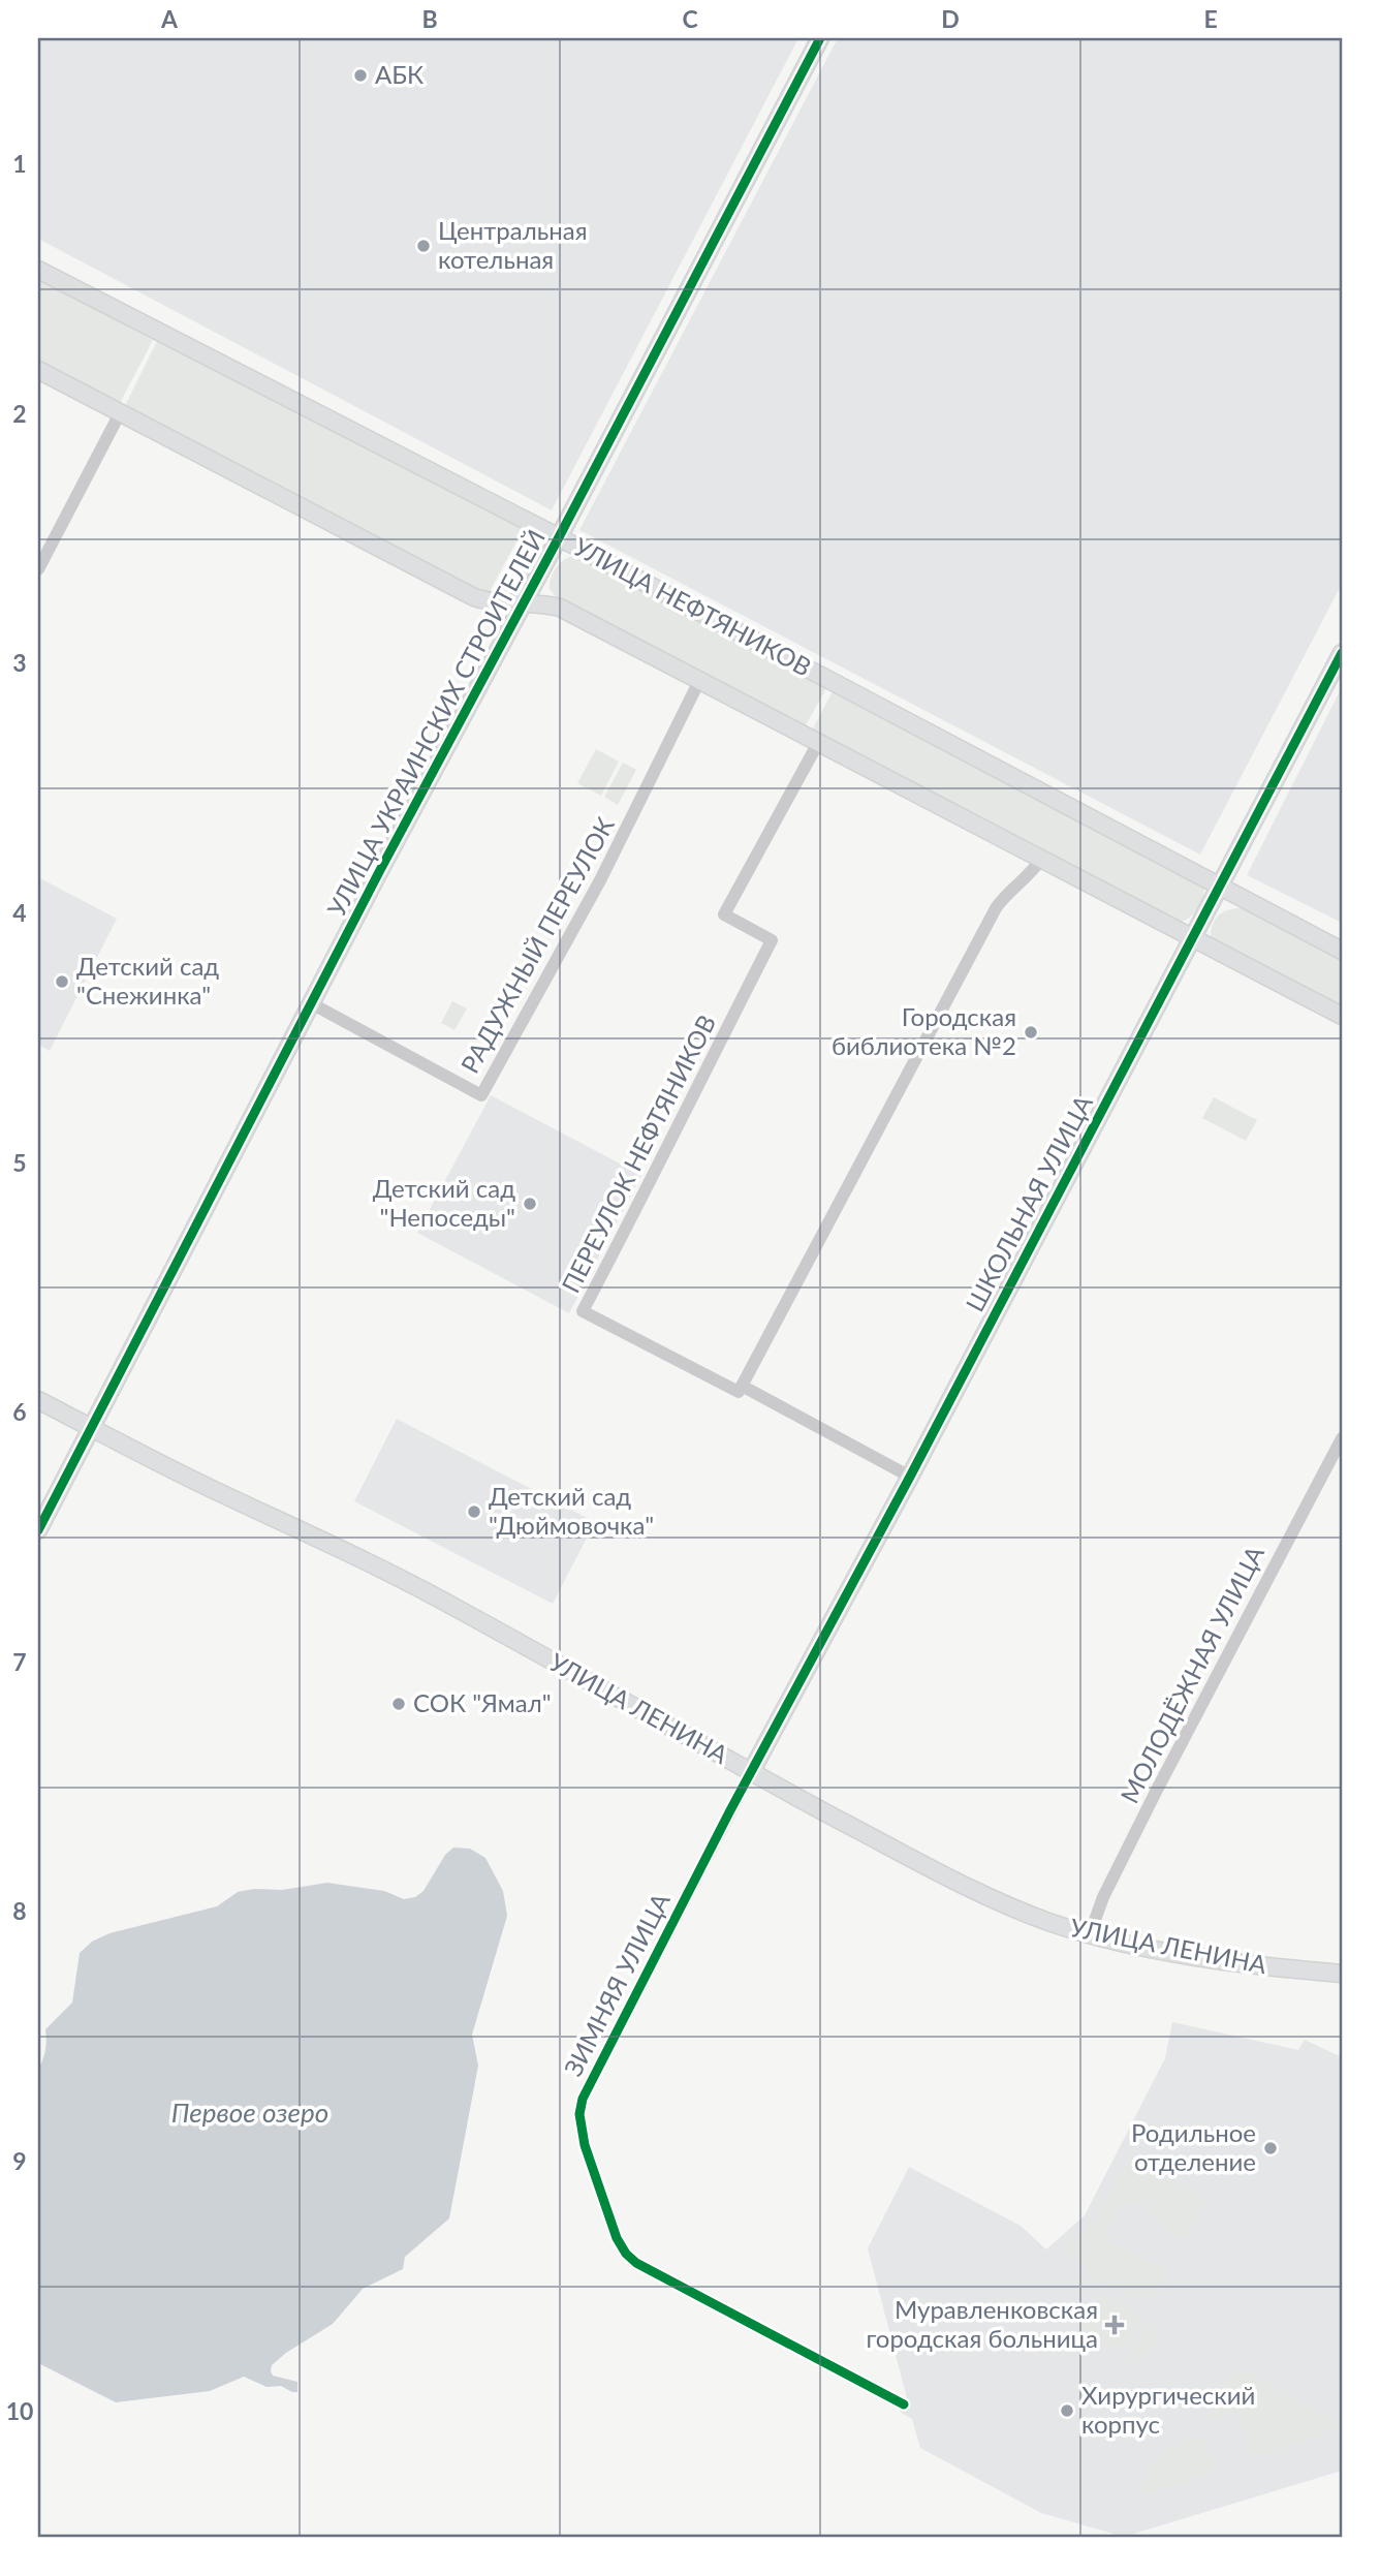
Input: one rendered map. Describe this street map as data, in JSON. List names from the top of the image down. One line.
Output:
{"streets":{"main road":["УЛИЦА НЕФТЯНИКОВ","УЛИЦА УКРАИНСКИХ СТРОИТЕЛЕЙ","ШКОЛЬНАЯ УЛИЦА","УЛИЦА ЛЕНИНА"],"street":["РАДУЖНЫЙ ПЕРЕУЛОК","ПЕРЕУЛОК НЕФТЯНИКОВ","МОЛОДЁЖНАЯ УЛИЦА","ЗИМНЯЯ УЛИЦА"]},"crossings":[["УЛИЦА НЕФТЯНИКОВ","УЛИЦА УКРАИНСКИХ СТРОИТЕЛЕЙ"],["УЛИЦА НЕФТЯНИКОВ","ШКОЛЬНАЯ УЛИЦА"],["УЛИЦА УКРАИНСКИХ СТРОИТЕЛЕЙ","РАДУЖНЫЙ ПЕРЕУЛОК"],["УЛИЦА УКРАИНСКИХ СТРОИТЕЛЕЙ","УЛИЦА ЛЕНИНА"],["ПЕРЕУЛОК НЕФТЯНИКОВ","ШКОЛЬНАЯ УЛИЦА"],["ШКОЛЬНАЯ УЛИЦА","УЛИЦА ЛЕНИНА"],["ШКОЛЬНАЯ УЛИЦА","ЗИМНЯЯ УЛИЦА"],["МОЛОДЁЖНАЯ УЛИЦА","УЛИЦА ЛЕНИНА"],["УЛИЦА ЛЕНИНА","ЗИМНЯЯ УЛИЦА"]],"water":["Первое озеро"],"places":{"other":["АБК","Центральная котельная","Детский сад \"Снежинка\"","Городская библиотека №2","Детский сад \"Непоседы\"","Детский сад \"Дюймовочка\"","СОК \"Ямал\"","Родильное отделение","Хирургический корпус"],"health":["Муравленковская городская больница"]},"grid":{"columns":["A","B","C","D","E"],"rows":["1","2","3","4","5","6","7","8","9","10"]}}
